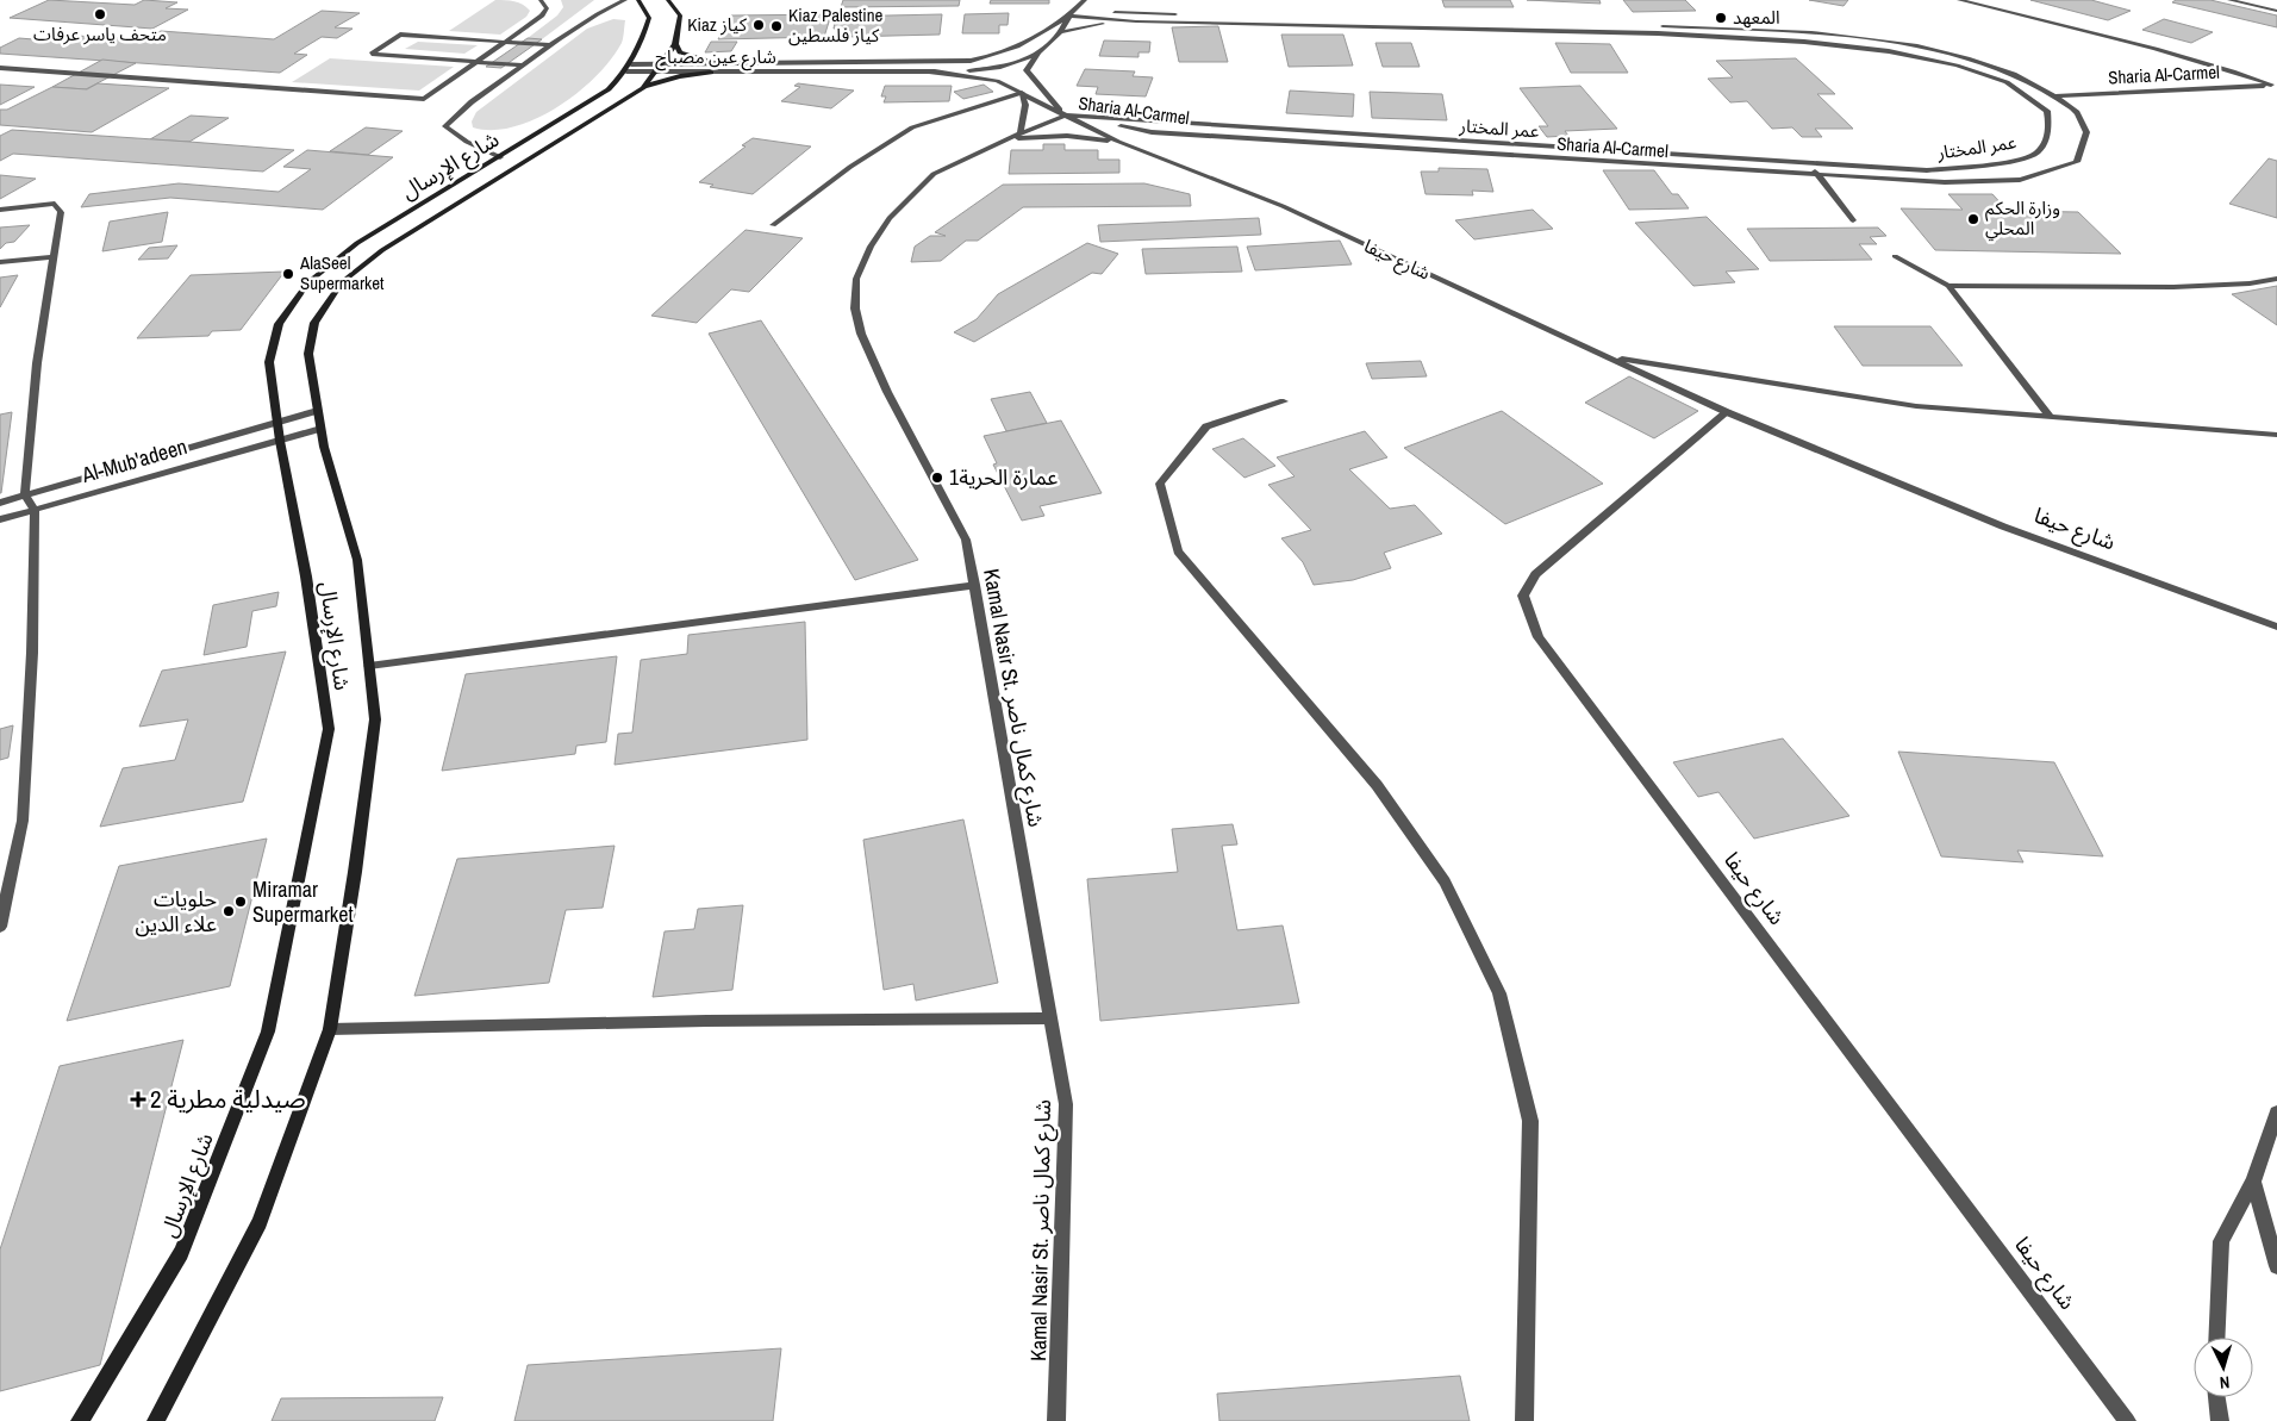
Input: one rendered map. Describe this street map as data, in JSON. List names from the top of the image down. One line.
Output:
{"streets":{"main road":["شارع الإرسال"],"street":["شارع عين مصباح","Sharia Al-Carmel","عمر المختار","شارع حيفا","Al-Mub'adeen","Kamal Nasir St. شارع كمال ناصر"]},"crossings":[["شارع عين مصباح","Sharia Al-Carmel"],["شارع عين مصباح","عمر المختار"],["شارع عين مصباح","شارع الإرسال"],["Sharia Al-Carmel","عمر المختار"],["Sharia Al-Carmel","شارع حيفا"],["Sharia Al-Carmel","Kamal Nasir St. شارع كمال ناصر"],["عمر المختار","شارع حيفا"],["عمر المختار","Kamal Nasir St. شارع كمال ناصر"],["شارع الإرسال","Al-Mub'adeen"],["شارع حيفا","Kamal Nasir St. شارع كمال ناصر"]],"places":{"other":["متحف ياسر عرفات","المعهد","Kiaz كياز","Kiaz Palestine كياز فلسطين","وزارة الحكم المحلي","AlaSeel Supermarket","عمارة الحرية1","Miramar Supermarket","حلويات علاء الدين"],"health":["صيدلية مطرية 2"]},"north":"bottom"}
